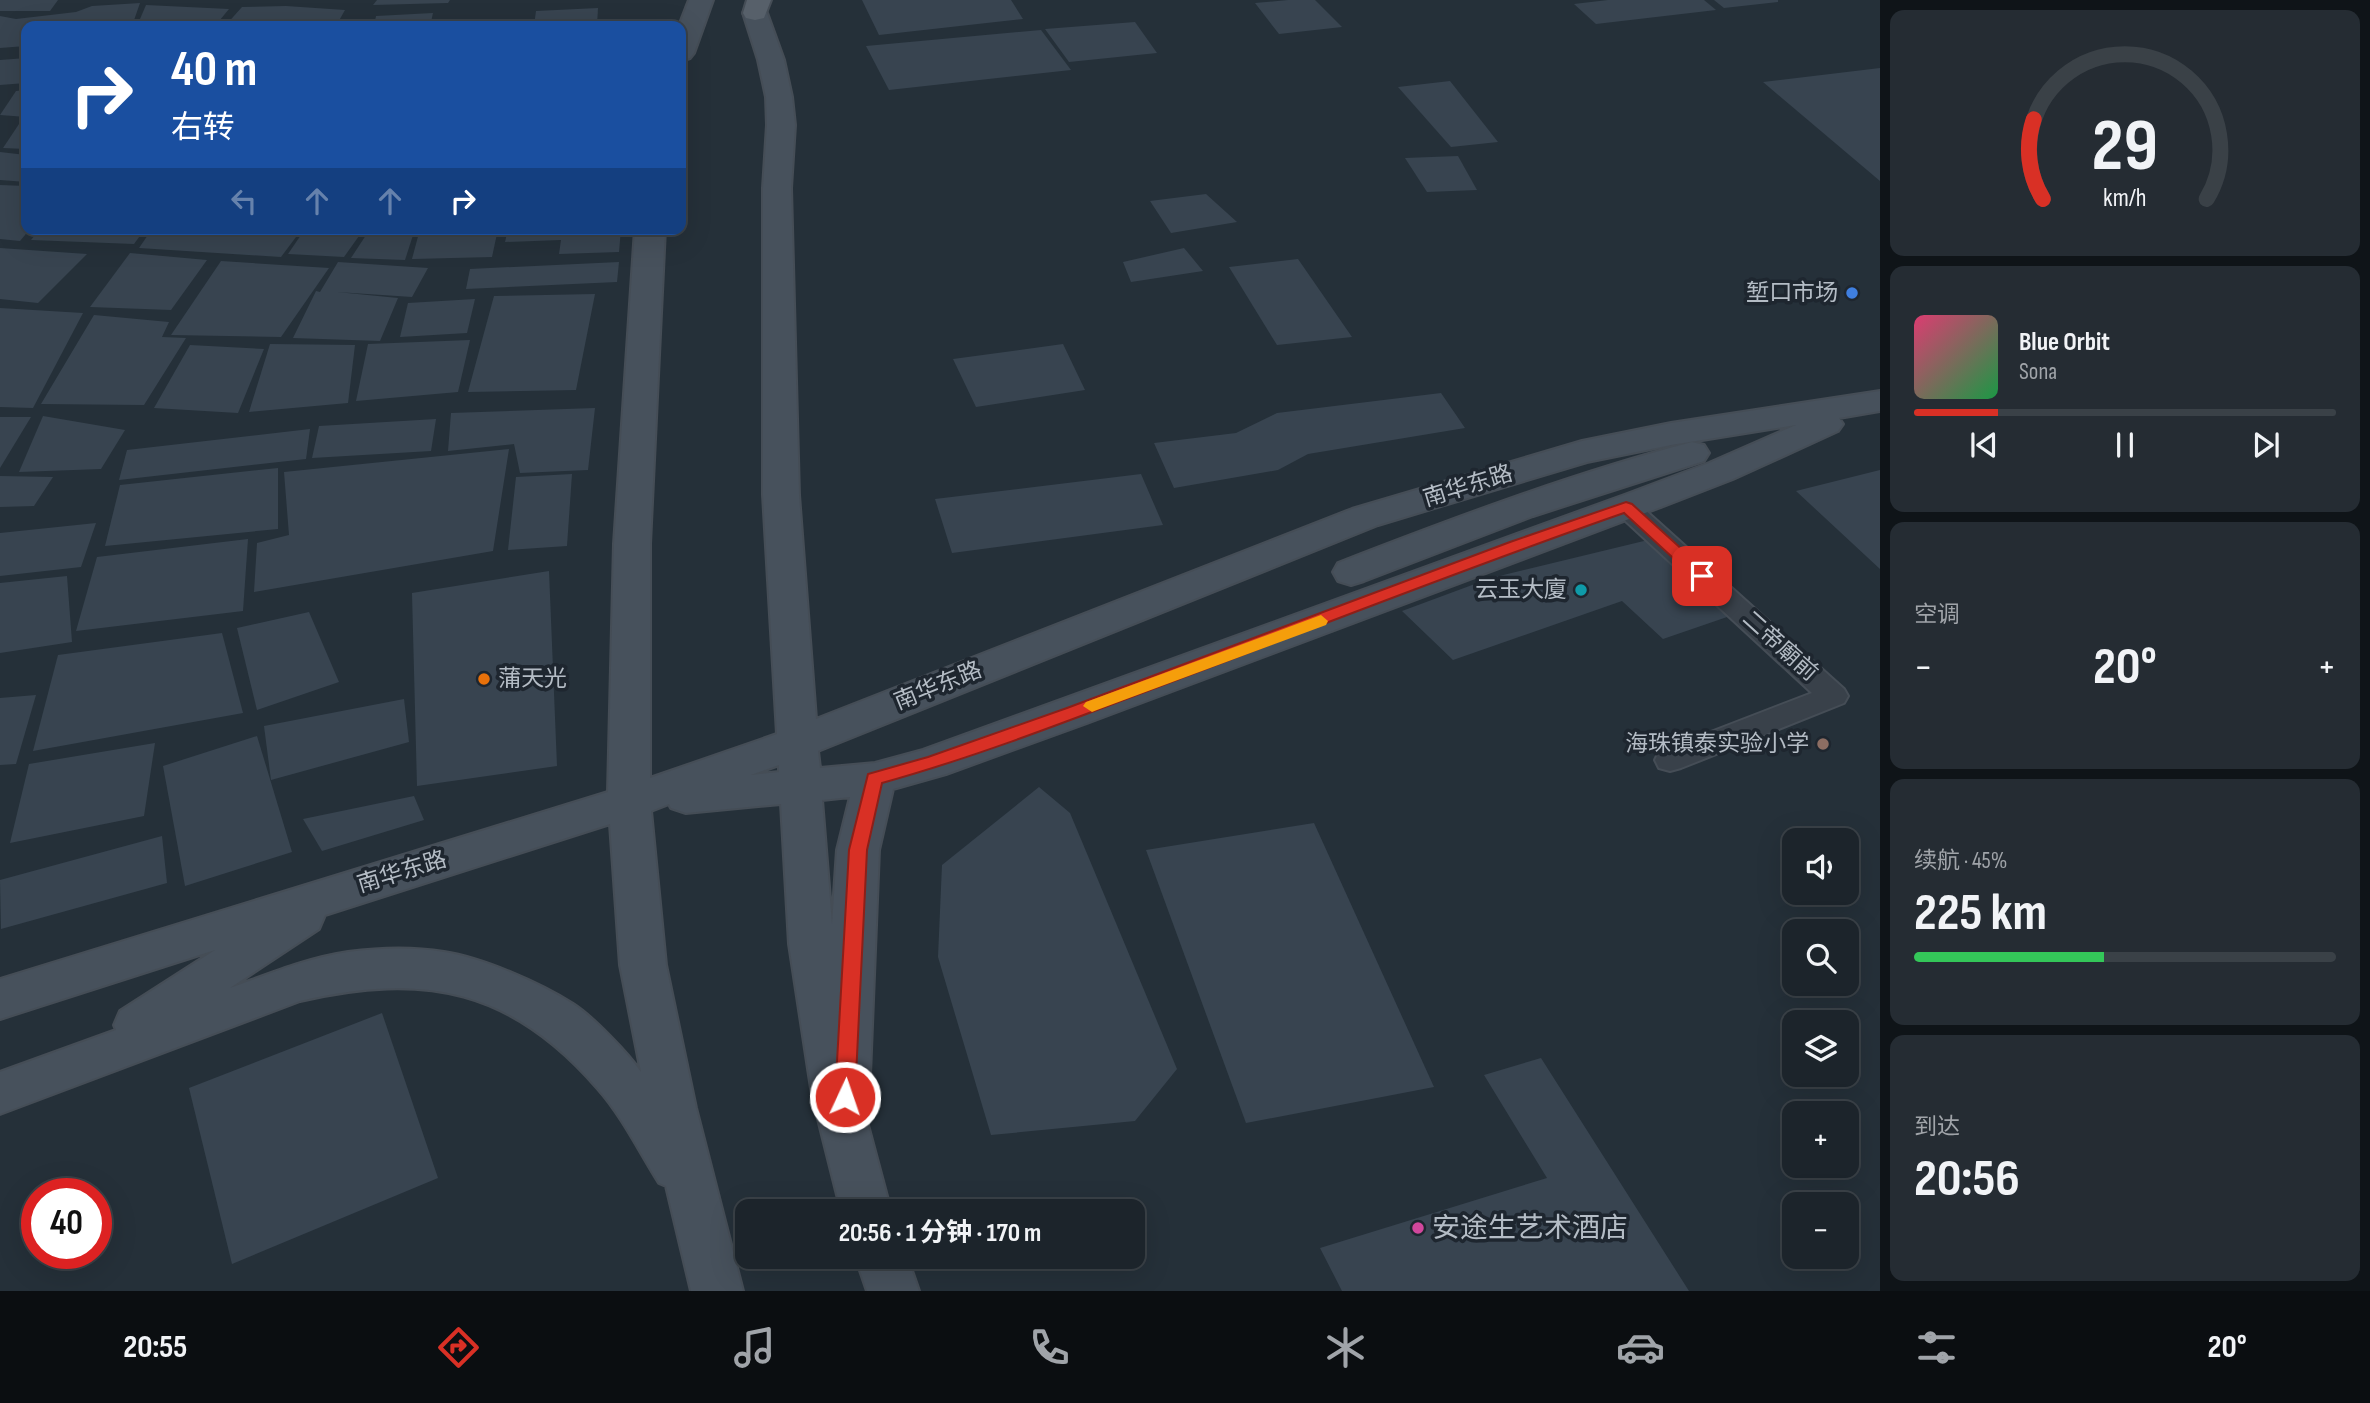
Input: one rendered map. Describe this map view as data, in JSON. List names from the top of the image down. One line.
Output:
{"streets":{"street":["南华东路"],"lane":["二帝廟前"]},"places":["堑口市场","云玉大廈","蒲天光","海珠镇泰实验小学","安途生艺术酒店"],"page":{"turn":["40 m","右转"],"song":["Blue Orbit","Sona"],"tile":["空调",["续航 · 45%","225 km"],["到达","20:56"]],"heat":["−","20°","+"],"map_buttons":["+","−"],"limit":"40","trip":"20:56 · 1 分钟 · 170 m","tabs":["20:55","20°"],"gauge":["29","km/h"]}}
